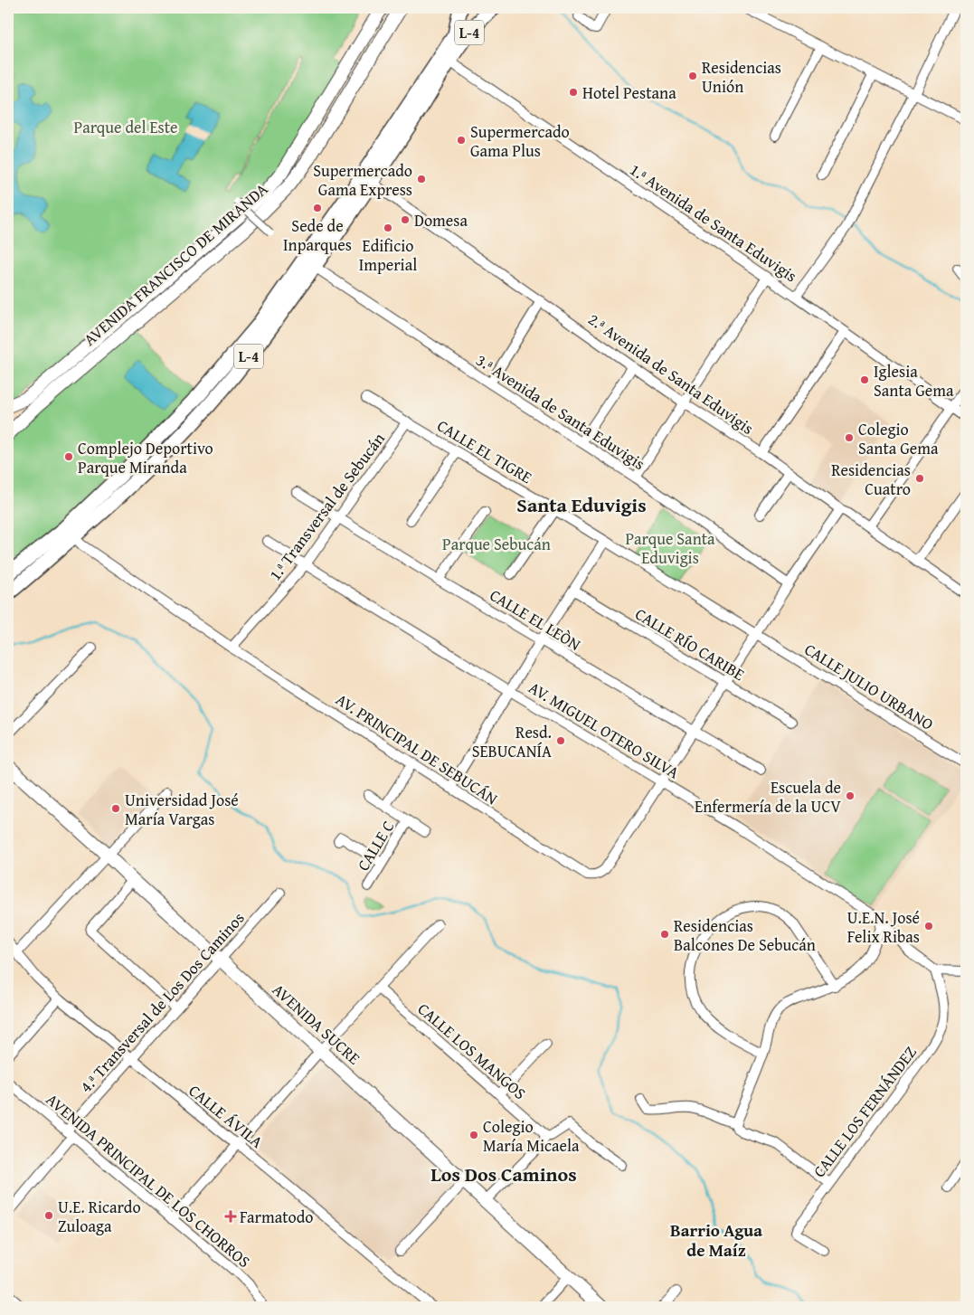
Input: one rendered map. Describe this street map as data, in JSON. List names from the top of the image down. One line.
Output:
{"streets":{"main road":["L-4","AVENIDA FRANCISCO DE MIRANDA","AVENIDA SUCRE"],"street":["1.ª Avenida de Santa Eduvigis","2.ª Avenida de Santa Eduvigis","3.ª Avenida de Santa Eduvigis","CALLE EL TIGRE","1.ª Transversal de Sebucán","CALLE EL LEÒN","CALLE RÍO CARIBE","CALLE JULIO URBANO","AV. MIGUEL OTERO SILVA","AV. PRINCIPAL DE SEBUCÁN","CALLE C","4.ª Transversal de Los Dos Caminos","CALLE LOS MANGOS","CALLE LOS FERNÁNDEZ","CALLE ÁVILA","AVENIDA PRINCIPAL DE LOS CHORROS"]},"crossings":[["L-4","1.ª Avenida de Santa Eduvigis"],["L-4","2.ª Avenida de Santa Eduvigis"],["L-4","3.ª Avenida de Santa Eduvigis"],["L-4","AV. PRINCIPAL DE SEBUCÁN"],["CALLE EL TIGRE","1.ª Transversal de Sebucán"],["CALLE EL TIGRE","CALLE JULIO URBANO"],["1.ª Transversal de Sebucán","CALLE EL LEÒN"],["1.ª Transversal de Sebucán","AV. MIGUEL OTERO SILVA"],["1.ª Transversal de Sebucán","AV. PRINCIPAL DE SEBUCÁN"],["AV. MIGUEL OTERO SILVA","AV. PRINCIPAL DE SEBUCÁN"],["AV. MIGUEL OTERO SILVA","CALLE LOS FERNÁNDEZ"],["4.ª Transversal de Los Dos Caminos","AVENIDA SUCRE"],["4.ª Transversal de Los Dos Caminos","CALLE ÁVILA"],["4.ª Transversal de Los Dos Caminos","AVENIDA PRINCIPAL DE LOS CHORROS"]],"districts":["Santa Eduvigis","Los Dos Caminos","Barrio Agua de Maíz"],"parks":["Parque del Este","Parque Santa Eduvigis","Parque Sebucán"],"places":{"other":["Residencias Unión","Hotel Pestana","Supermercado Gama Plus","Supermercado Gama Express","Sede de Inparques","Domesa","Edificio Imperial","Iglesia Santa Gema","Colegio Santa Gema","Complejo Deportivo Parque Miranda","Residencias Cuatro","Resd. SEBUCANÍA","Escuela de Enfermería de la UCV","Universidad José María Vargas","U.E.N. José Felix Ribas","Residencias Balcones De Sebucán","Colegio María Micaela","U.E. Ricardo Zuloaga"],"health":["Farmatodo"]}}
